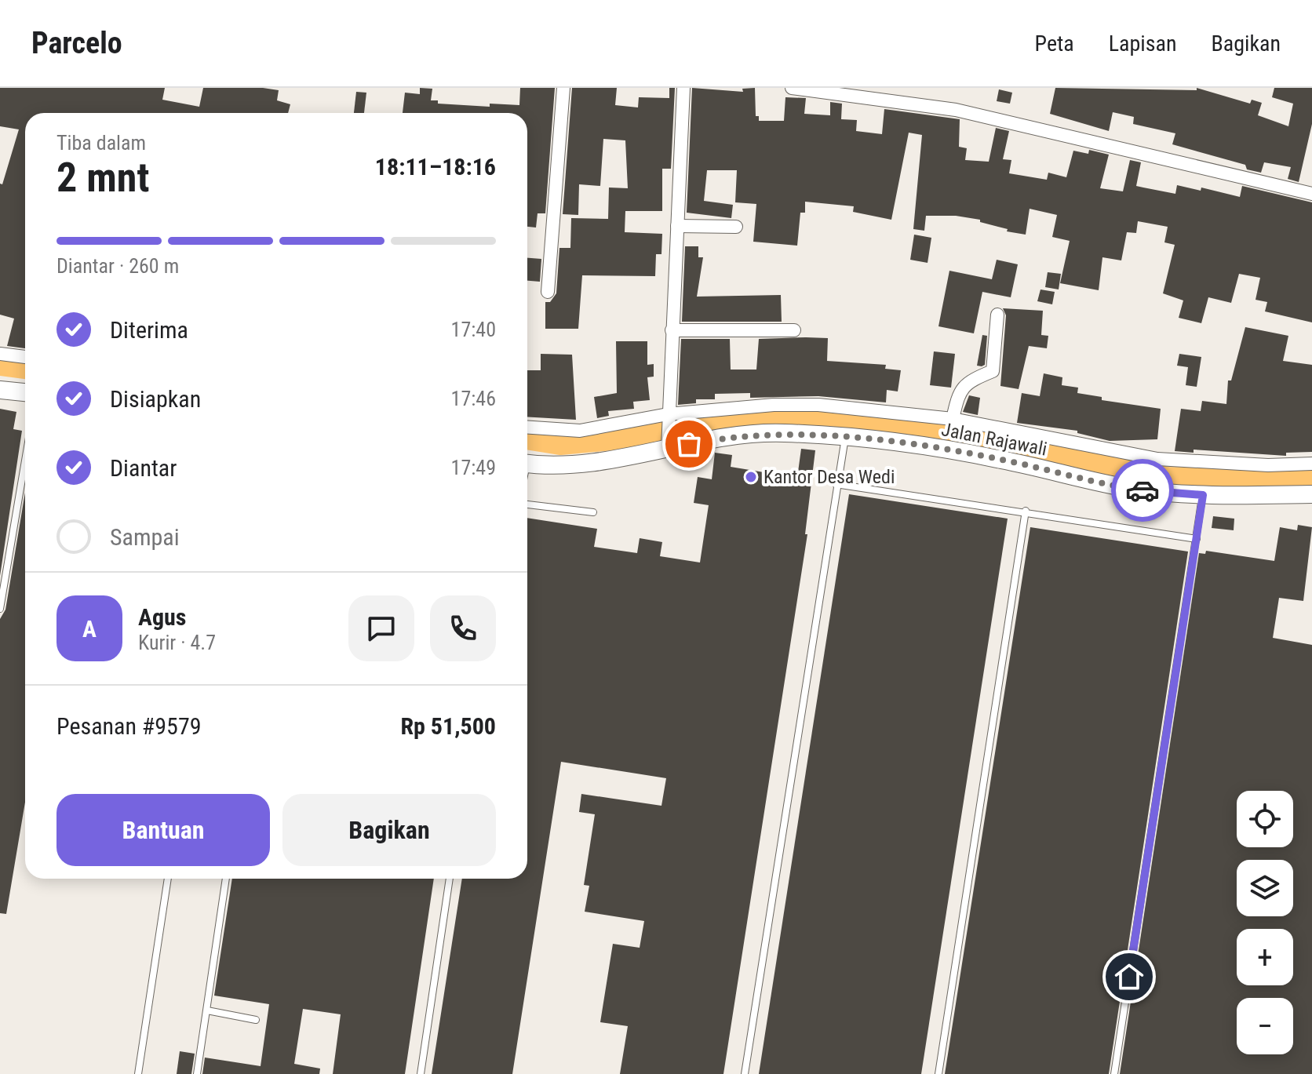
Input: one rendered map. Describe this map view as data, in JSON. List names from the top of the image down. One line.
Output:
{"streets":{"street":["Jalan Rajawali"]},"places":["Kantor Desa Wedi"],"page":{"header":"Parcelo","nav":["Peta","Lapisan","Bagikan"],"heading":["2 mnt","Tiba dalam","18:11–18:16"],"panel":["Agus","Kurir · 4.7","Pesanan #9579","Rp 51,500"],"bar":"Diantar · 260 m","list":[["Diterima","17:40"],["Disiapkan","17:46"],["Diantar","17:49"],"Sampai"],"round":"A","buttons":["Bantuan","Bagikan"],"map_buttons":["+","−"]}}
